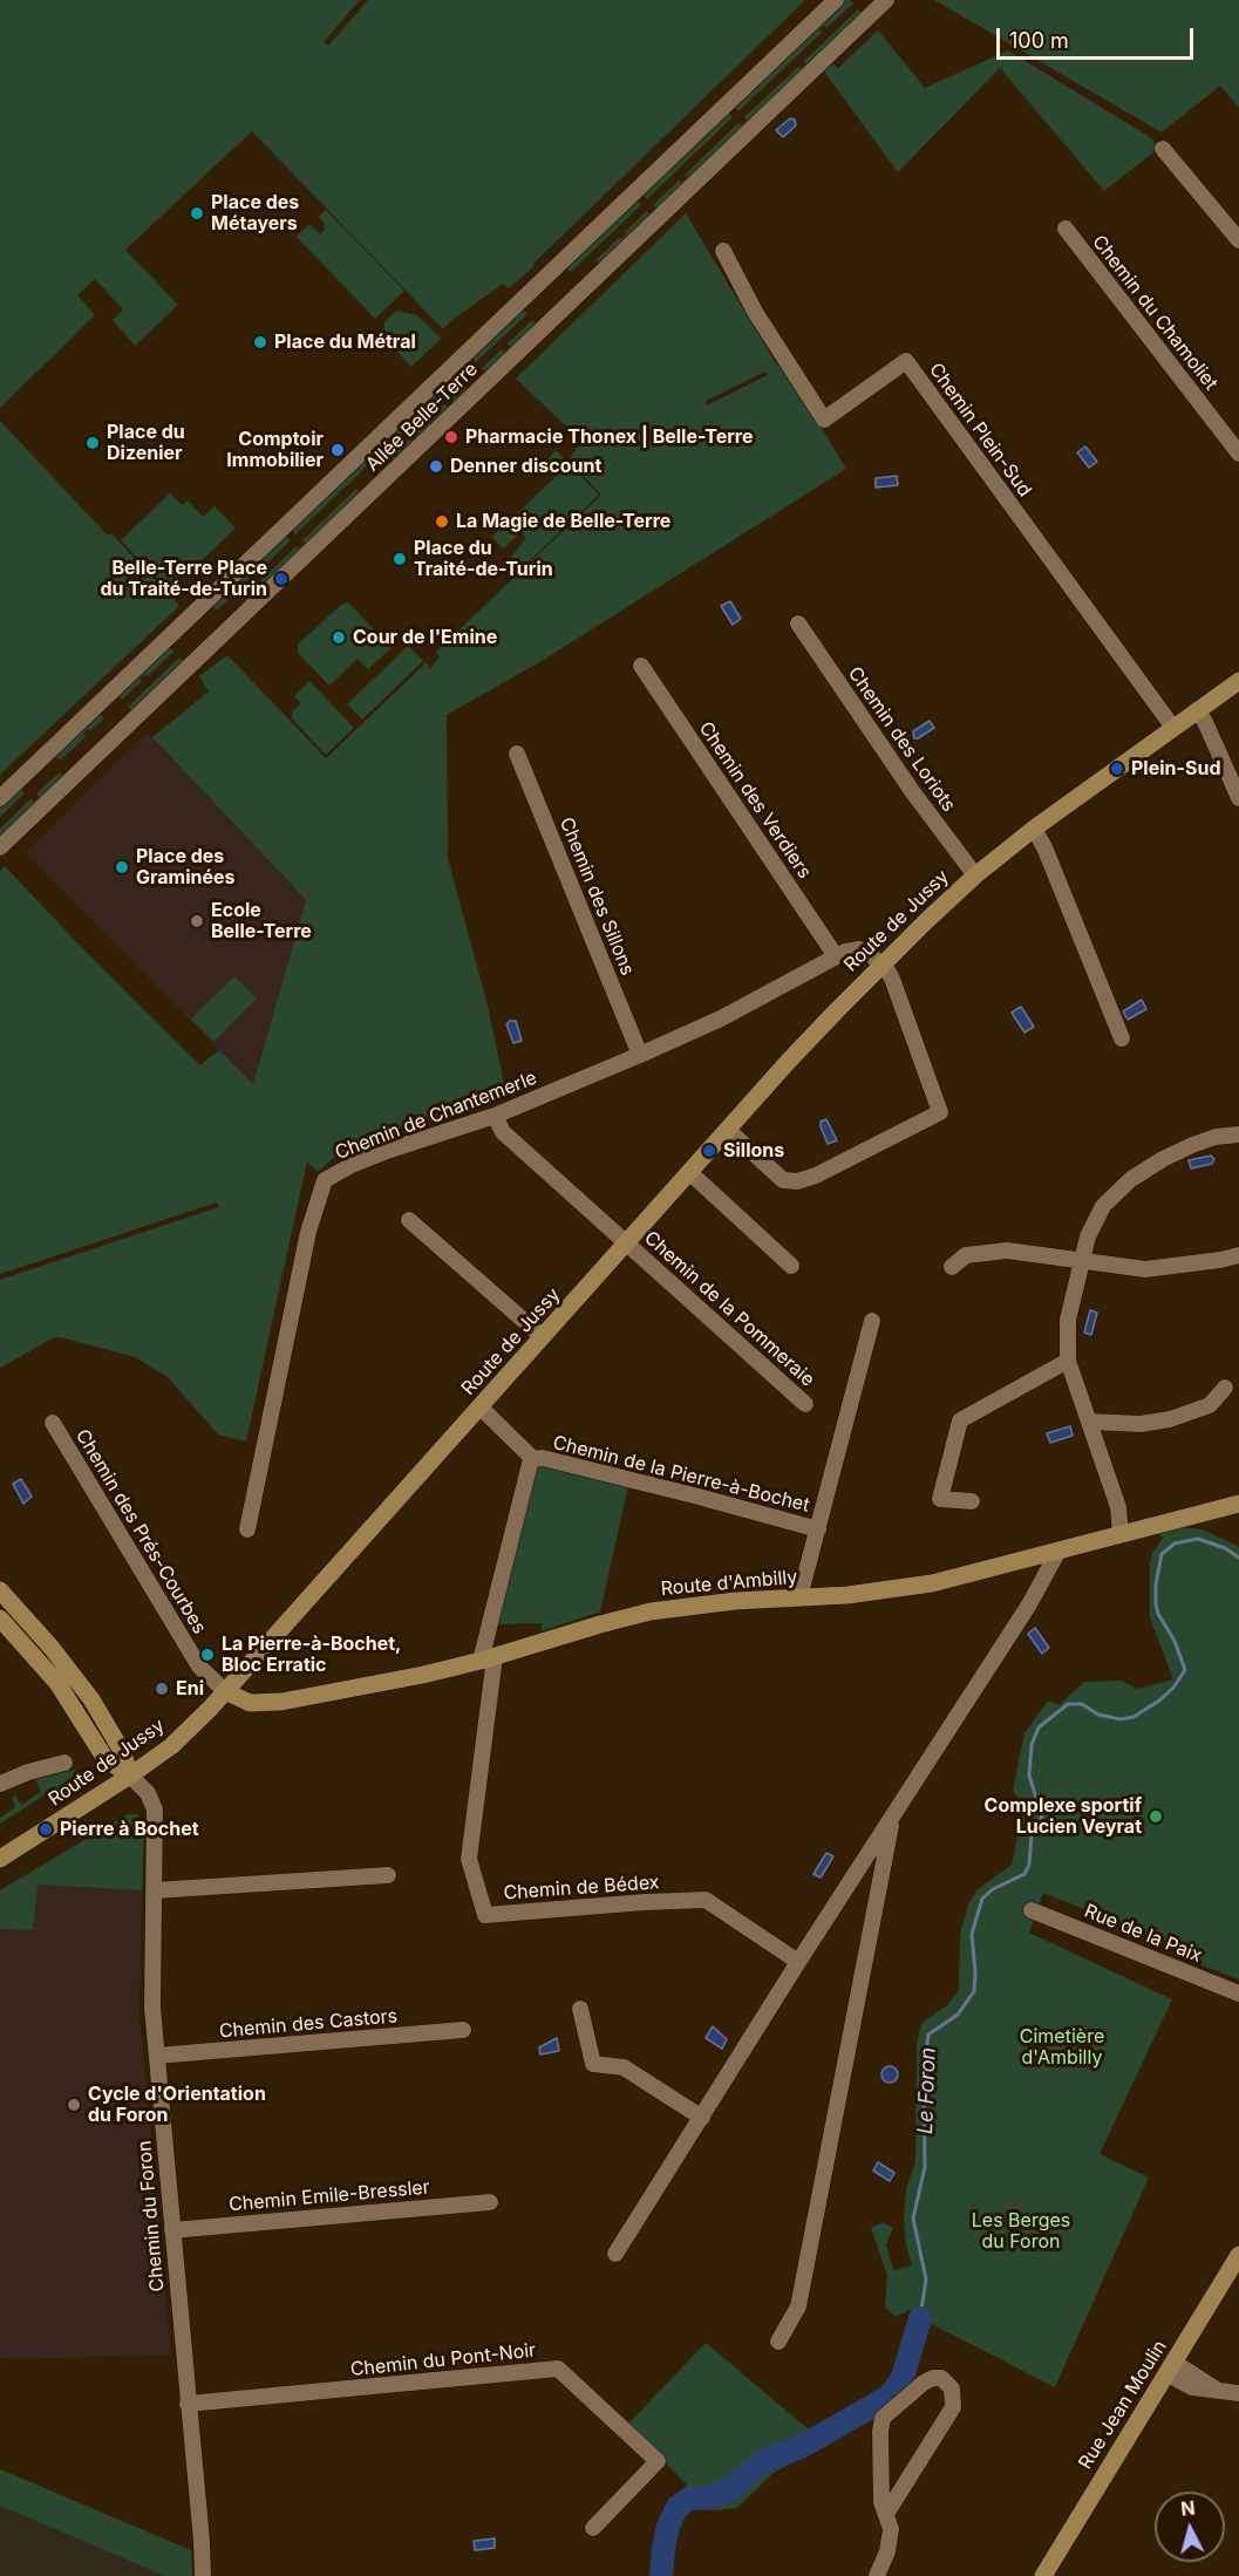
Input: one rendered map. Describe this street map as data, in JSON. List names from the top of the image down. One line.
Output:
{"streets":{"street":["Chemin du Chamoliet","Allée Belle-Terre","Chemin Plein-Sud","Chemin des Loriots","Chemin des Verdiers","Chemin des Sillons","Route de Jussy","Chemin de Chantemerle","Chemin de la Pommeraie","Chemin de la Pierre-à-Bochet","Chemin des Prés-Courbes","Route d'Ambilly","Chemin de Bédex","Rue de la Paix","Chemin des Castors","Chemin Emile-Bressler","Chemin du Foron","Chemin du Pont-Noir","Rue Jean Moulin"]},"crossings":[["Chemin Plein-Sud","Route de Jussy"],["Chemin des Loriots","Route de Jussy"],["Chemin des Verdiers","Chemin de Chantemerle"],["Chemin des Sillons","Chemin de Chantemerle"],["Route de Jussy","Chemin de Chantemerle"],["Route de Jussy","Chemin de la Pommeraie"],["Route de Jussy","Chemin des Prés-Courbes"],["Route de Jussy","Route d'Ambilly"],["Route de Jussy","Chemin du Foron"],["Chemin de Chantemerle","Chemin de la Pommeraie"],["Chemin de la Pierre-à-Bochet","Route d'Ambilly"],["Chemin de la Pierre-à-Bochet","Chemin de Bédex"],["Chemin des Prés-Courbes","Route d'Ambilly"],["Route d'Ambilly","Chemin de Bédex"],["Chemin des Castors","Chemin du Foron"],["Chemin Emile-Bressler","Chemin du Foron"],["Chemin du Foron","Chemin du Pont-Noir"]],"water":["Le Foron"],"parks":["Cimetière d'Ambilly","Les Berges du Foron"],"places":["Place des Métayers","Place du Métral","Pharmacie Thonex | Belle-Terre","Place du Dizenier","Comptoir Immobilier","Denner discount","La Magie de Belle-Terre","Place du Traité-de-Turin","Belle-Terre Place du Traité-de-Turin","Cour de l'Emine","Plein-Sud","Place des Graminées","Ecole Belle-Terre","Sillons","La Pierre-à-Bochet, Bloc Erratic","Eni","Complexe sportif Lucien Veyrat","Pierre à Bochet","Cycle d'Orientation du Foron"],"scale_bar":"100 m","north":"top"}
